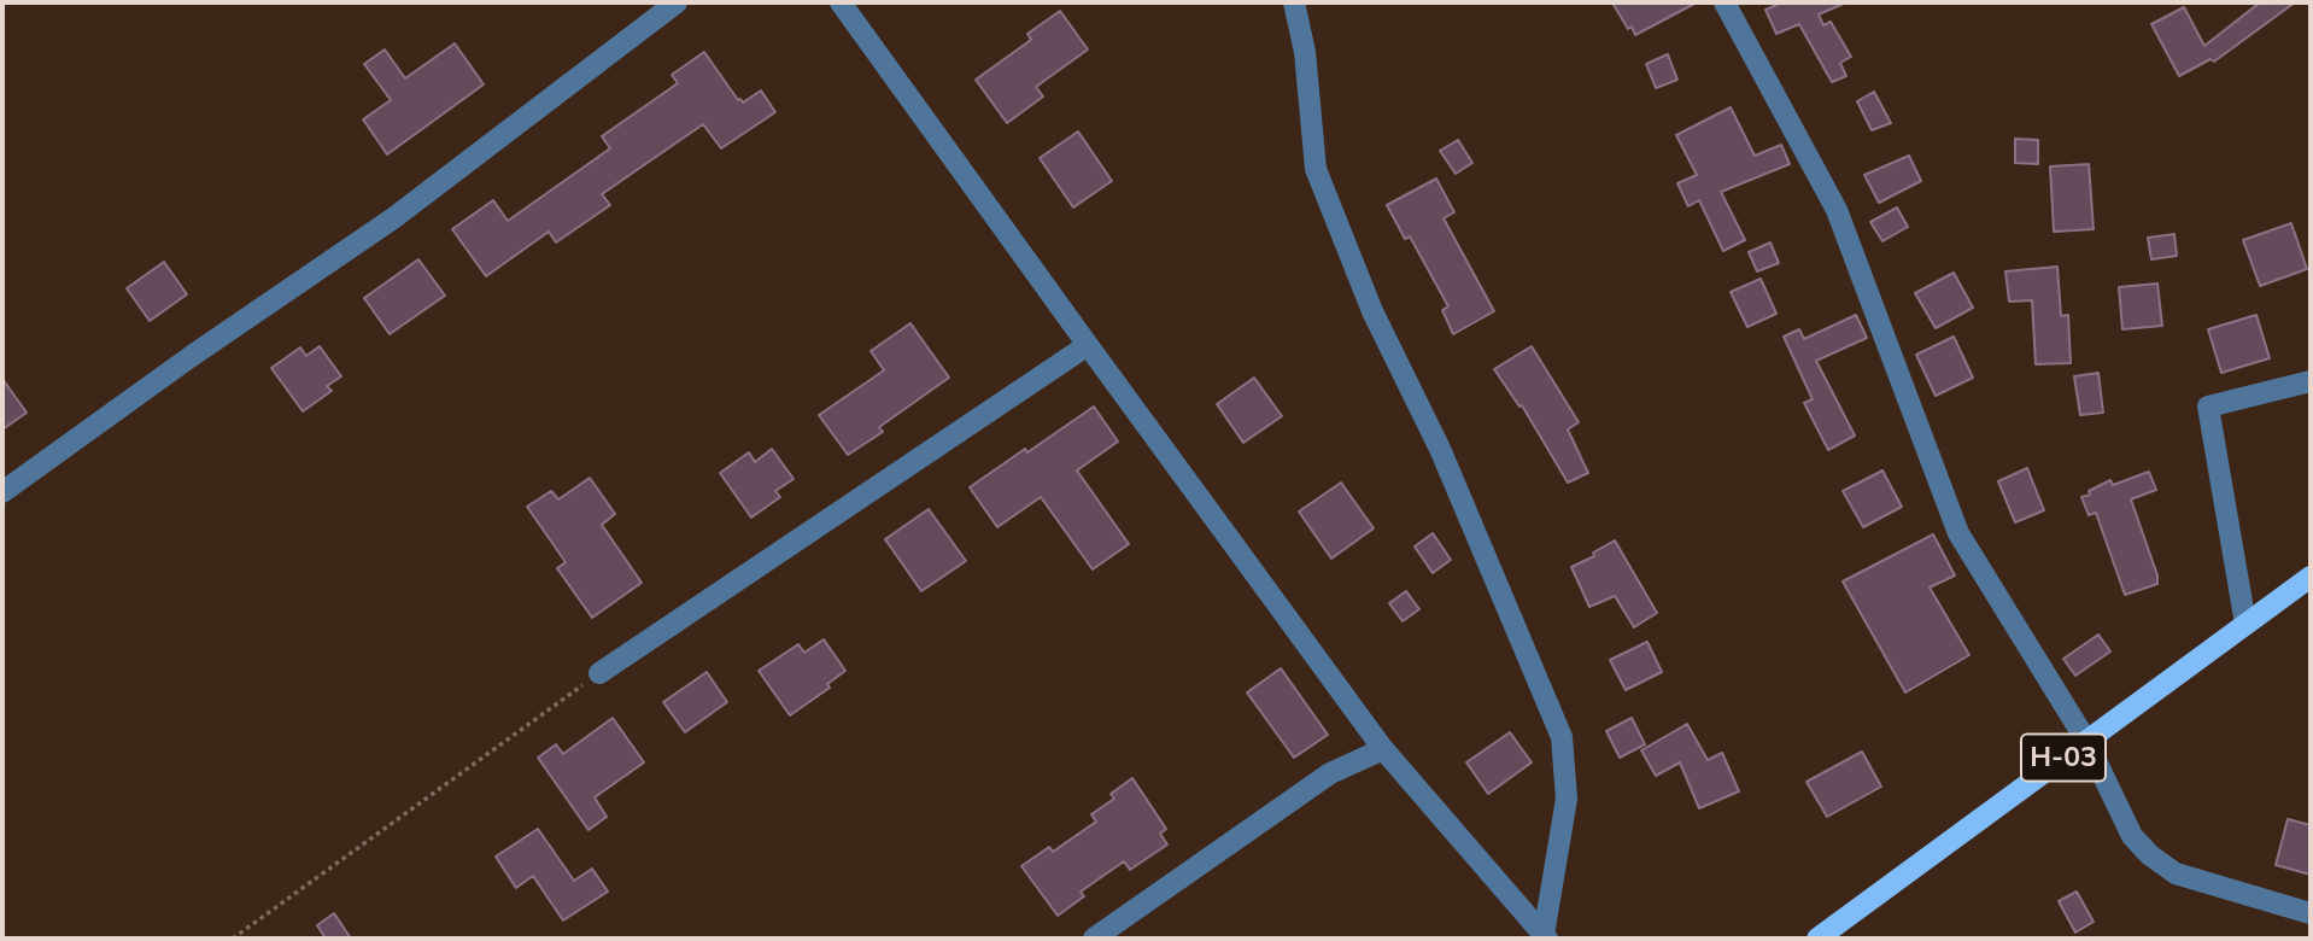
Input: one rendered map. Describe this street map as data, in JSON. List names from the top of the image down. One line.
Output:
{"streets":{"main road":["Н-03"]}}
